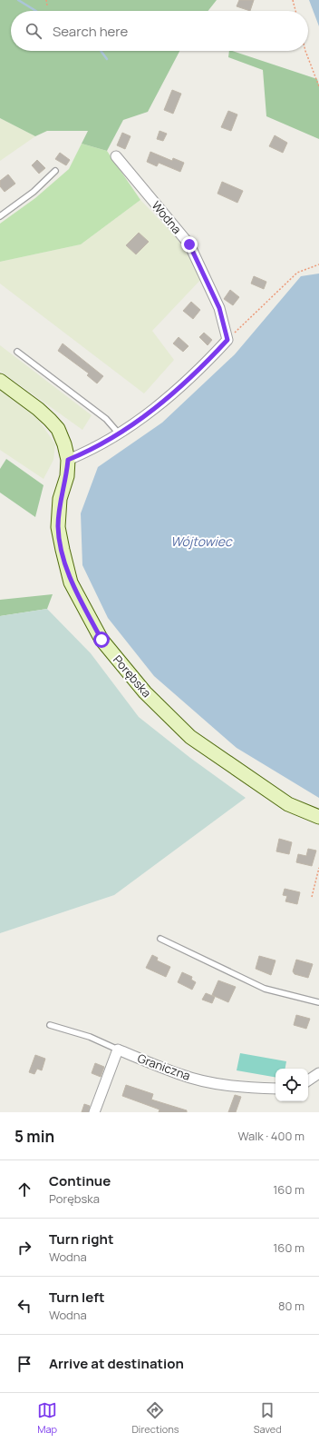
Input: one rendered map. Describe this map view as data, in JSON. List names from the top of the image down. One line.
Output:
{"streets":{"street":["Wodna","Porębska","Graniczna"]},"water":["Wójtowiec"],"page":{"search":"Search here","heading":["5 min","Walk · 400 m"],"list":[["Continue","Porębska","160 m"],["Turn right","Wodna","160 m"],["Turn left","Wodna","80 m"],"Arrive at destination"],"nav":["Map","Directions","Saved"]}}
